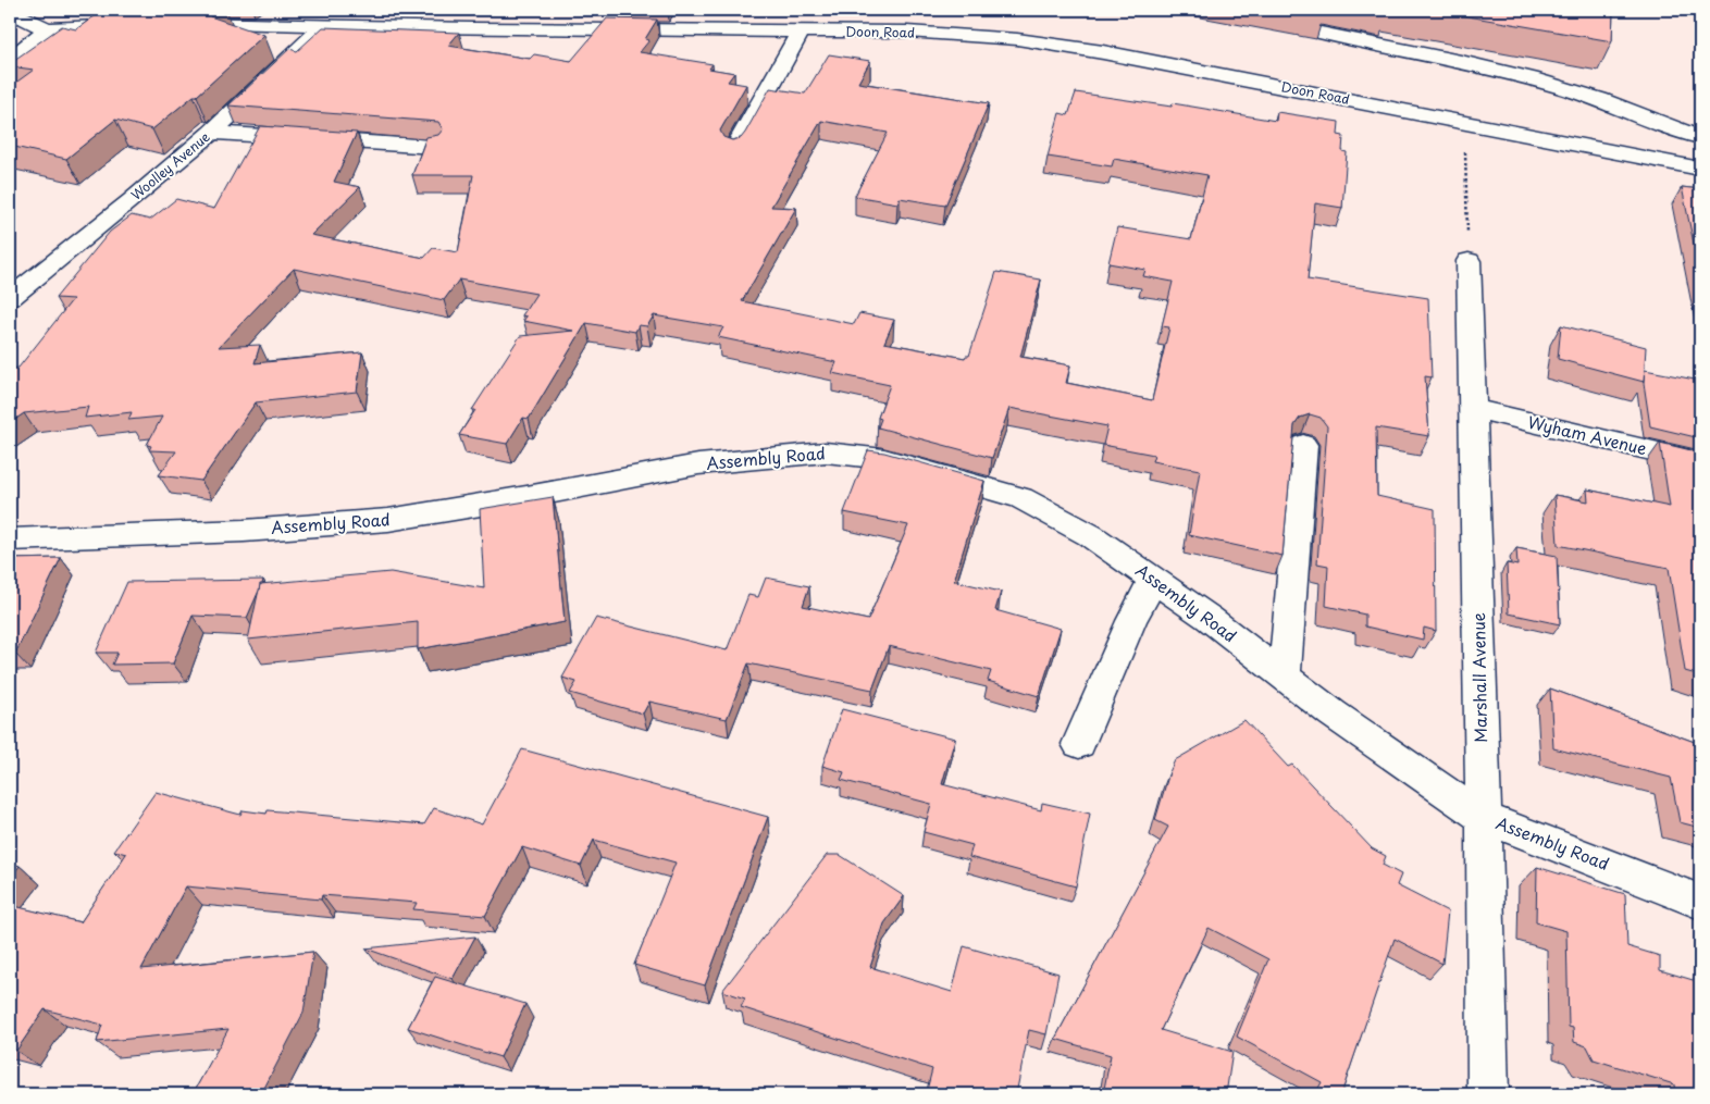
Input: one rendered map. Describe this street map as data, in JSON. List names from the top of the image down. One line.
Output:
{"streets":{"street":["Doon Road","Woolley Avenue","Wyham Avenue","Assembly Road","Marshall Avenue"]},"crossings":[["Doon Road","Woolley Avenue"],["Wyham Avenue","Marshall Avenue"],["Assembly Road","Marshall Avenue"]]}
